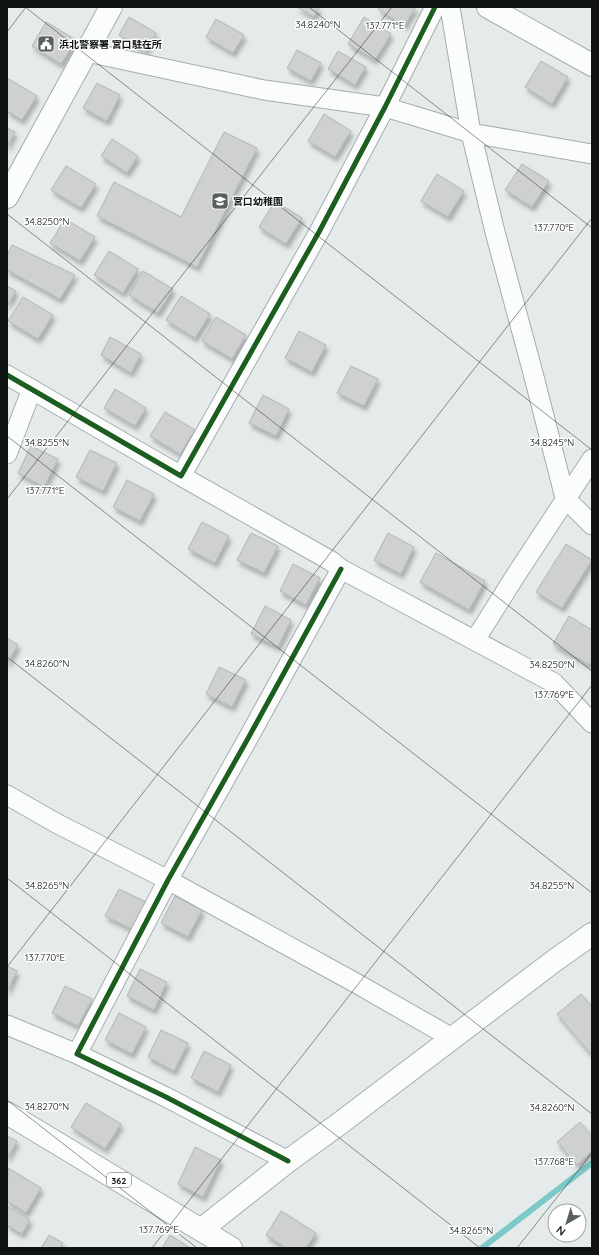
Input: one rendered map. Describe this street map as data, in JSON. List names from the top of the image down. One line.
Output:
{"streets":{"main road":["362"]},"places":{"public building":["浜北警察署 宮口駐在所"],"school or university":["宮口幼稚園"]},"north":"bottom left","coordinates":["34.8240°N","137.771°E","34.8250°N","137.770°E","34.8255°N","34.8245°N","34.8260°N","137.769°E","34.8265°N","34.8270°N","137.768°E"]}
